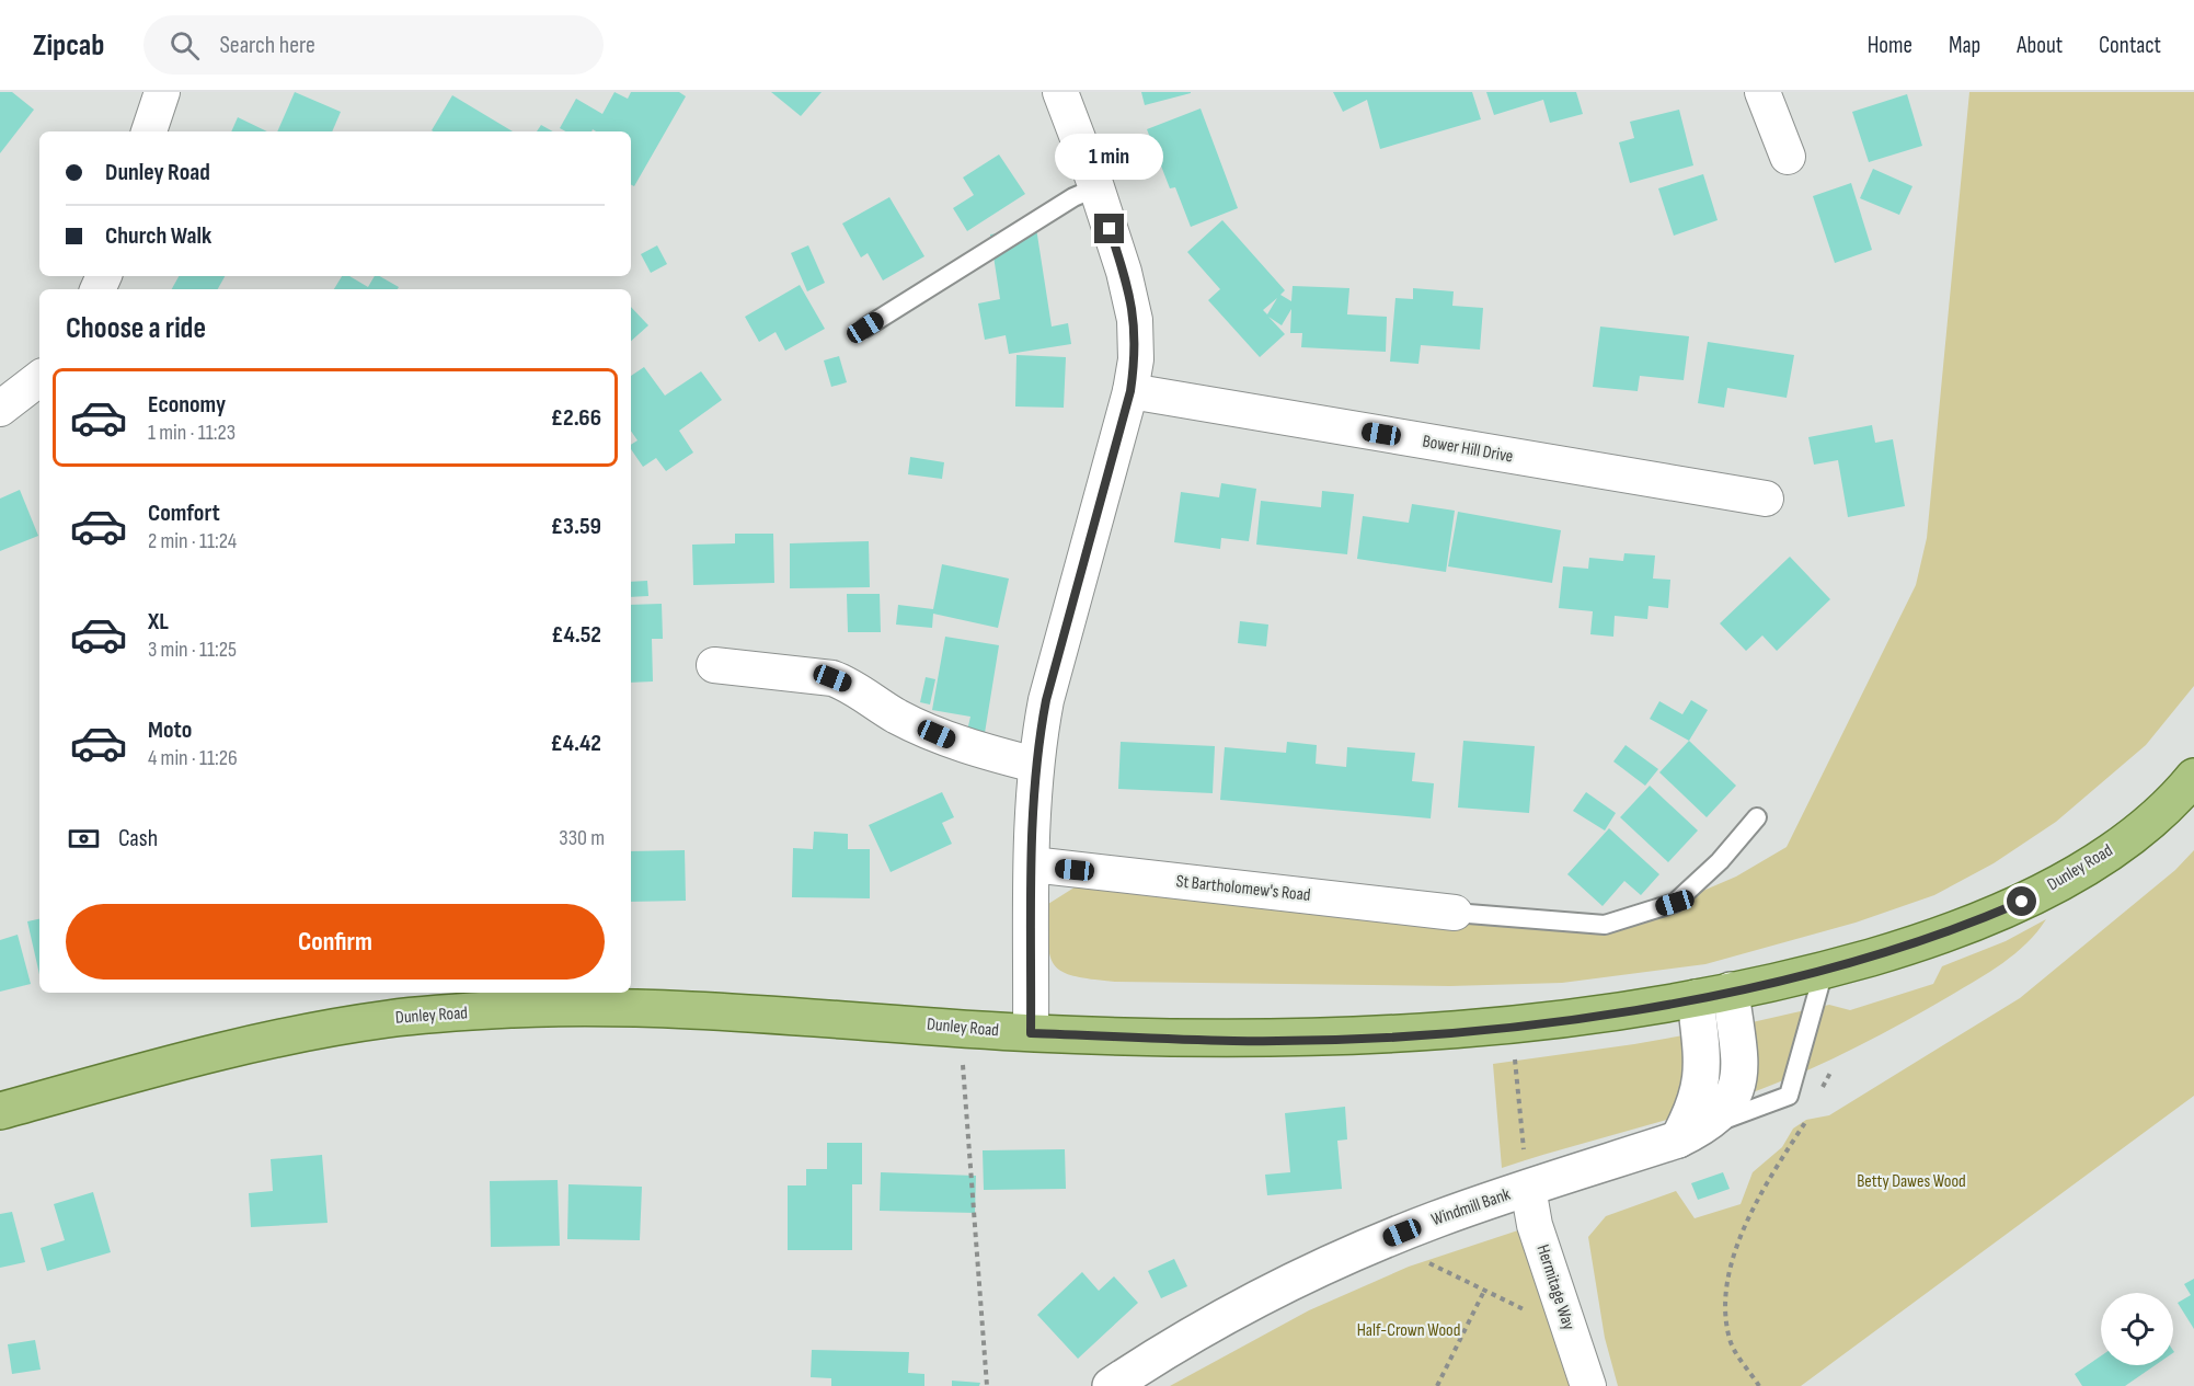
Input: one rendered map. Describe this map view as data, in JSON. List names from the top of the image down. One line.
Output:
{"streets":{"main road":["Dunley Road","Windmill Bank"],"street":["Bower Hill Drive","St Bartholomew's Road","Hermitage Way"]},"crossings":[["Windmill Bank","Hermitage Way"]],"parks":["Betty Dawes Wood","Half-Crown Wood"],"page":{"header":"Zipcab","search":"Search here","nav":["Home","Map","About","Contact"],"banner":["Dunley Road","Church Walk"],"bubble":"1 min","heading":"Choose a ride","list":[{"name":"Economy","note":"1 min · 11:23","value":"£2.66"},{"name":"Comfort","note":"2 min · 11:24","value":"£3.59"},{"name":"XL","note":"3 min · 11:25","value":"£4.52"},{"name":"Moto","note":"4 min · 11:26","value":"£4.42"}],"pay":["Cash","330 m"],"buttons":"Confirm"}}
